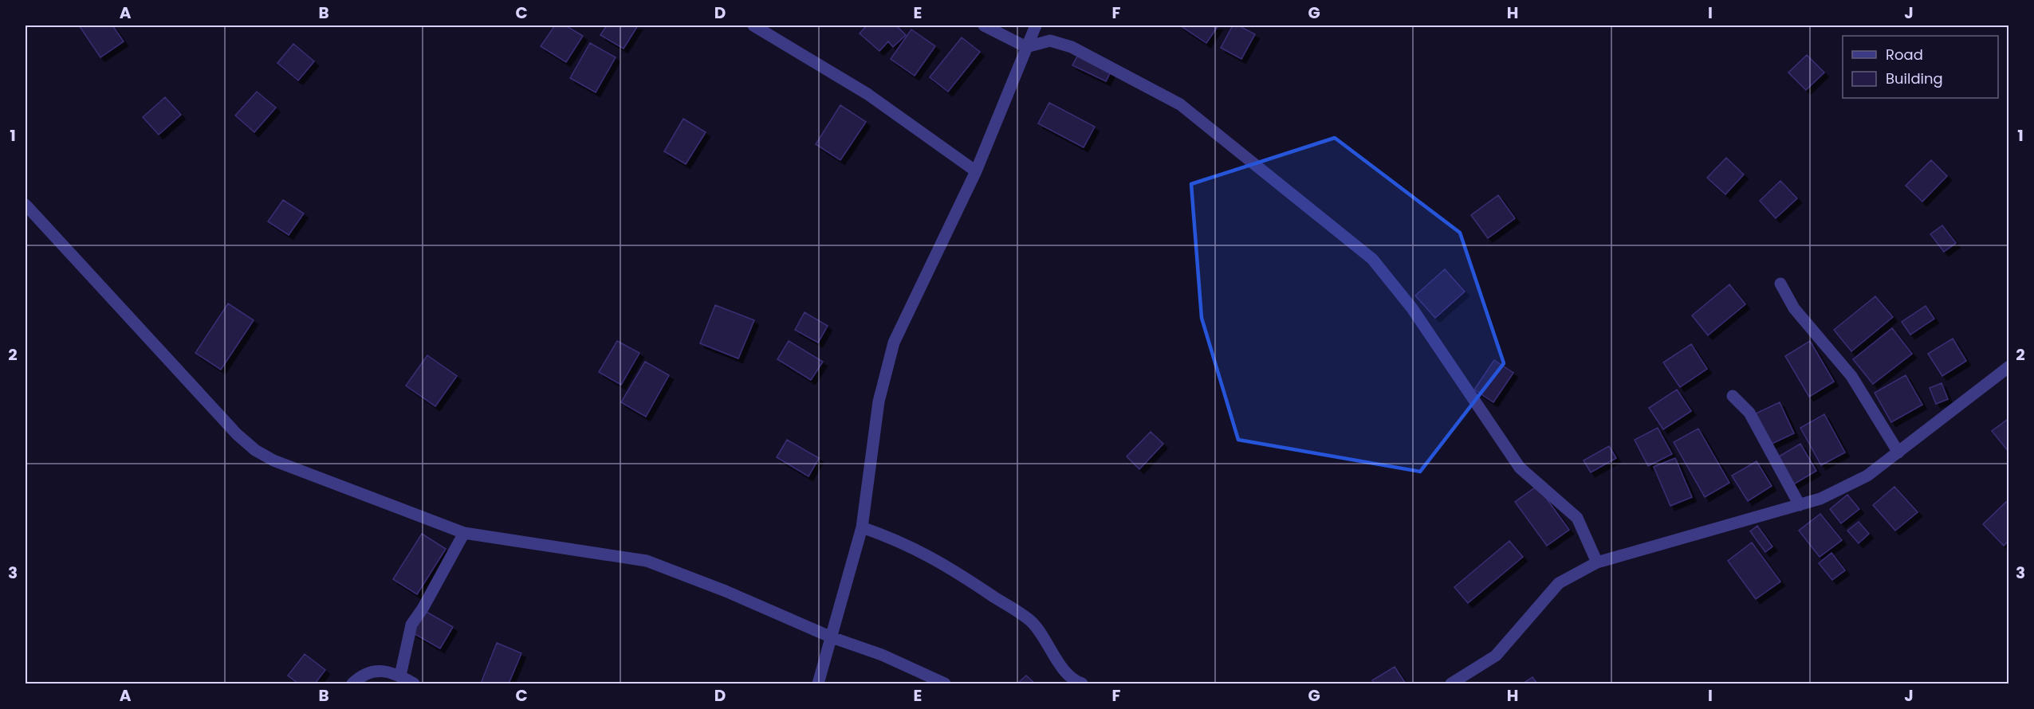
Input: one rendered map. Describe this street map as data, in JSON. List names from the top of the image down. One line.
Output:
{"legend":["Road","Building"],"grid":{"columns":["A","B","C","D","E","F","G","H","I","J"],"rows":["1","2","3"]}}
